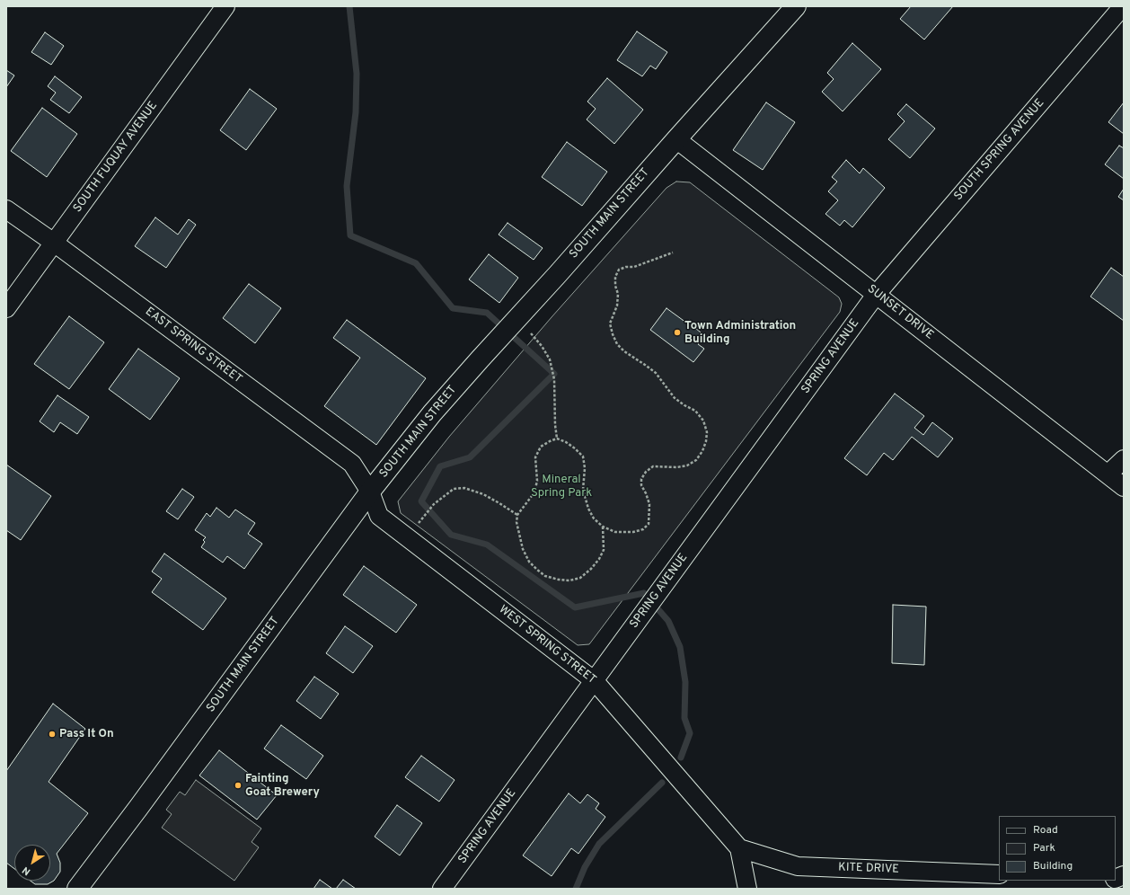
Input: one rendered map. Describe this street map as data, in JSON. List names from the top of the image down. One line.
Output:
{"streets":{"main road":["SOUTH MAIN STREET"],"street":["SOUTH SPRING AVENUE","SOUTH FUQUAY AVENUE","SUNSET DRIVE","EAST SPRING STREET","SPRING AVENUE","WEST SPRING STREET","KITE DRIVE"]},"crossings":[["SOUTH SPRING AVENUE","SUNSET DRIVE"],["SOUTH SPRING AVENUE","SPRING AVENUE"],["SOUTH FUQUAY AVENUE","EAST SPRING STREET"],["SOUTH MAIN STREET","SUNSET DRIVE"],["SOUTH MAIN STREET","EAST SPRING STREET"],["SOUTH MAIN STREET","WEST SPRING STREET"],["SUNSET DRIVE","SPRING AVENUE"],["EAST SPRING STREET","WEST SPRING STREET"],["SPRING AVENUE","WEST SPRING STREET"],["WEST SPRING STREET","KITE DRIVE"]],"parks":["Mineral Spring Park"],"places":["Town Administration Building","Pass It On","Fainting Goat Brewery"],"legend":["Road","Park","Building"],"north":"bottom left"}
